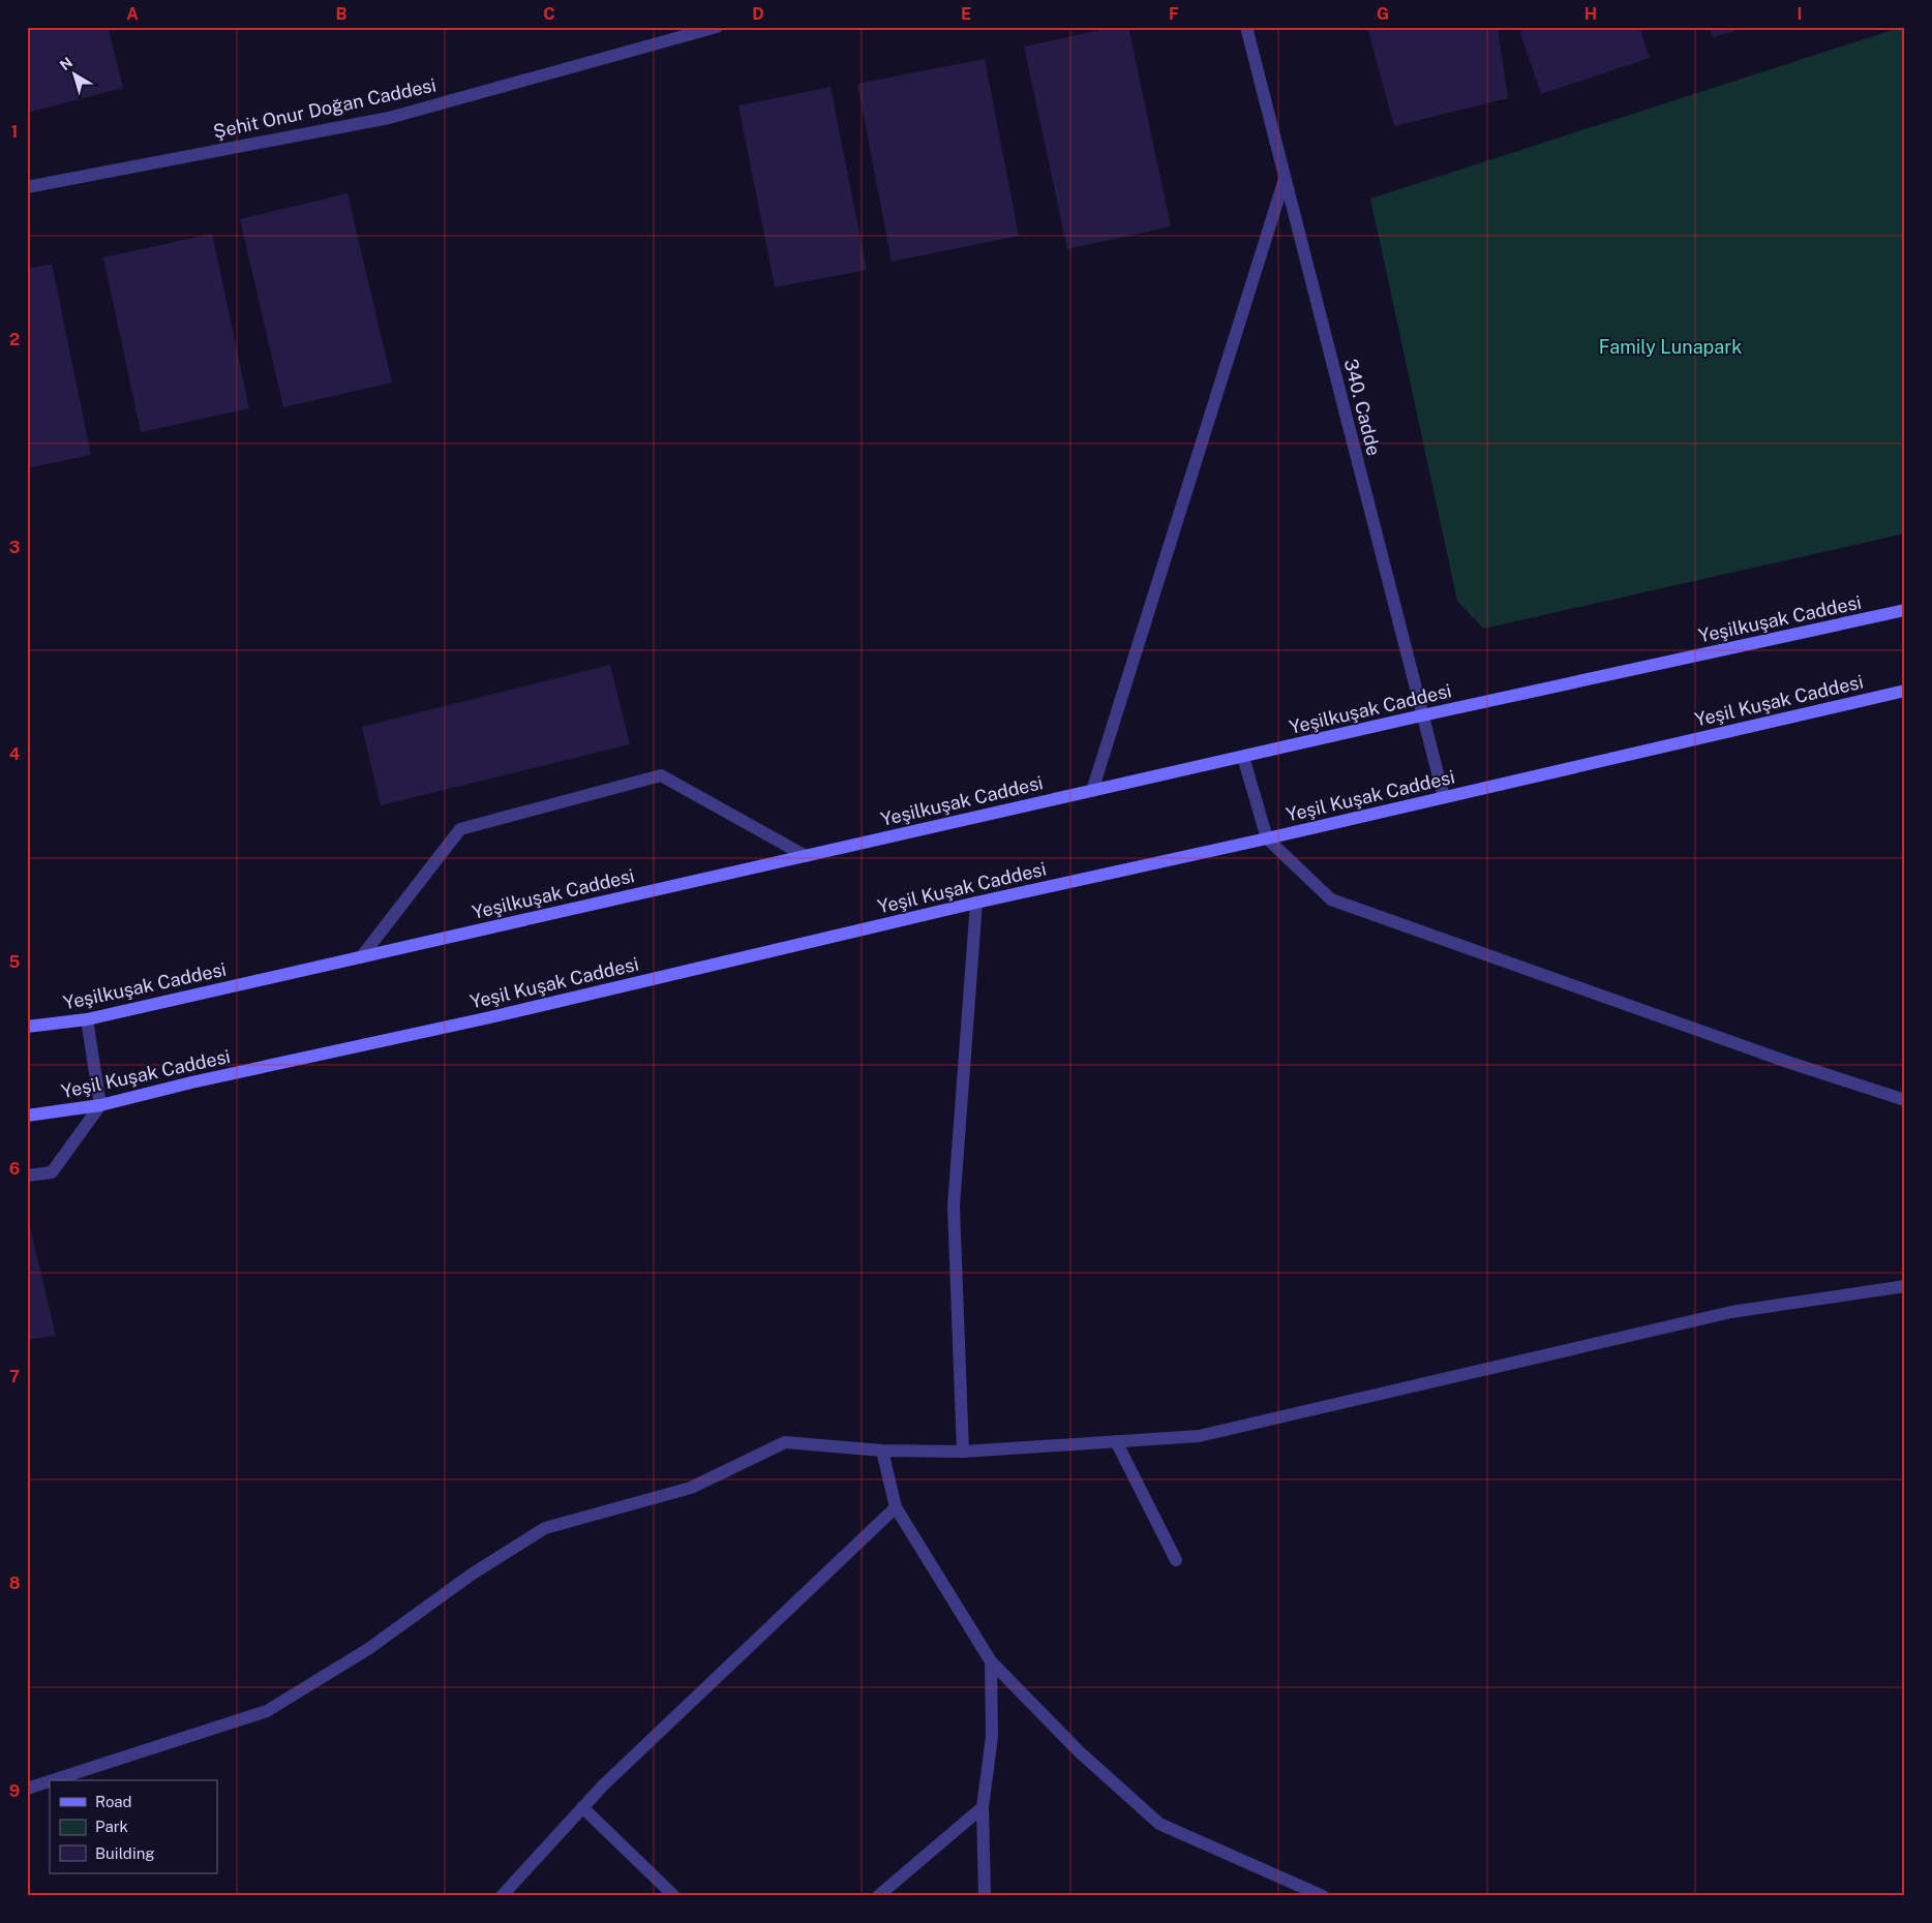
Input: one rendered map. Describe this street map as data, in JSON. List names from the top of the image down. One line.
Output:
{"streets":{"main road":["Yeşilkuşak Caddesi","Yeşil Kuşak Caddesi"],"street":["Şehit Onur Doğan Caddesi","340. Cadde"]},"crossings":[["340. Cadde","Yeşilkuşak Caddesi"],["340. Cadde","Yeşil Kuşak Caddesi"]],"parks":["Family Lunapark"],"legend":["Road","Park","Building"],"north":"top left","grid":{"columns":["A","B","C","D","E","F","G","H","I"],"rows":["1","2","3","4","5","6","7","8","9"]}}
